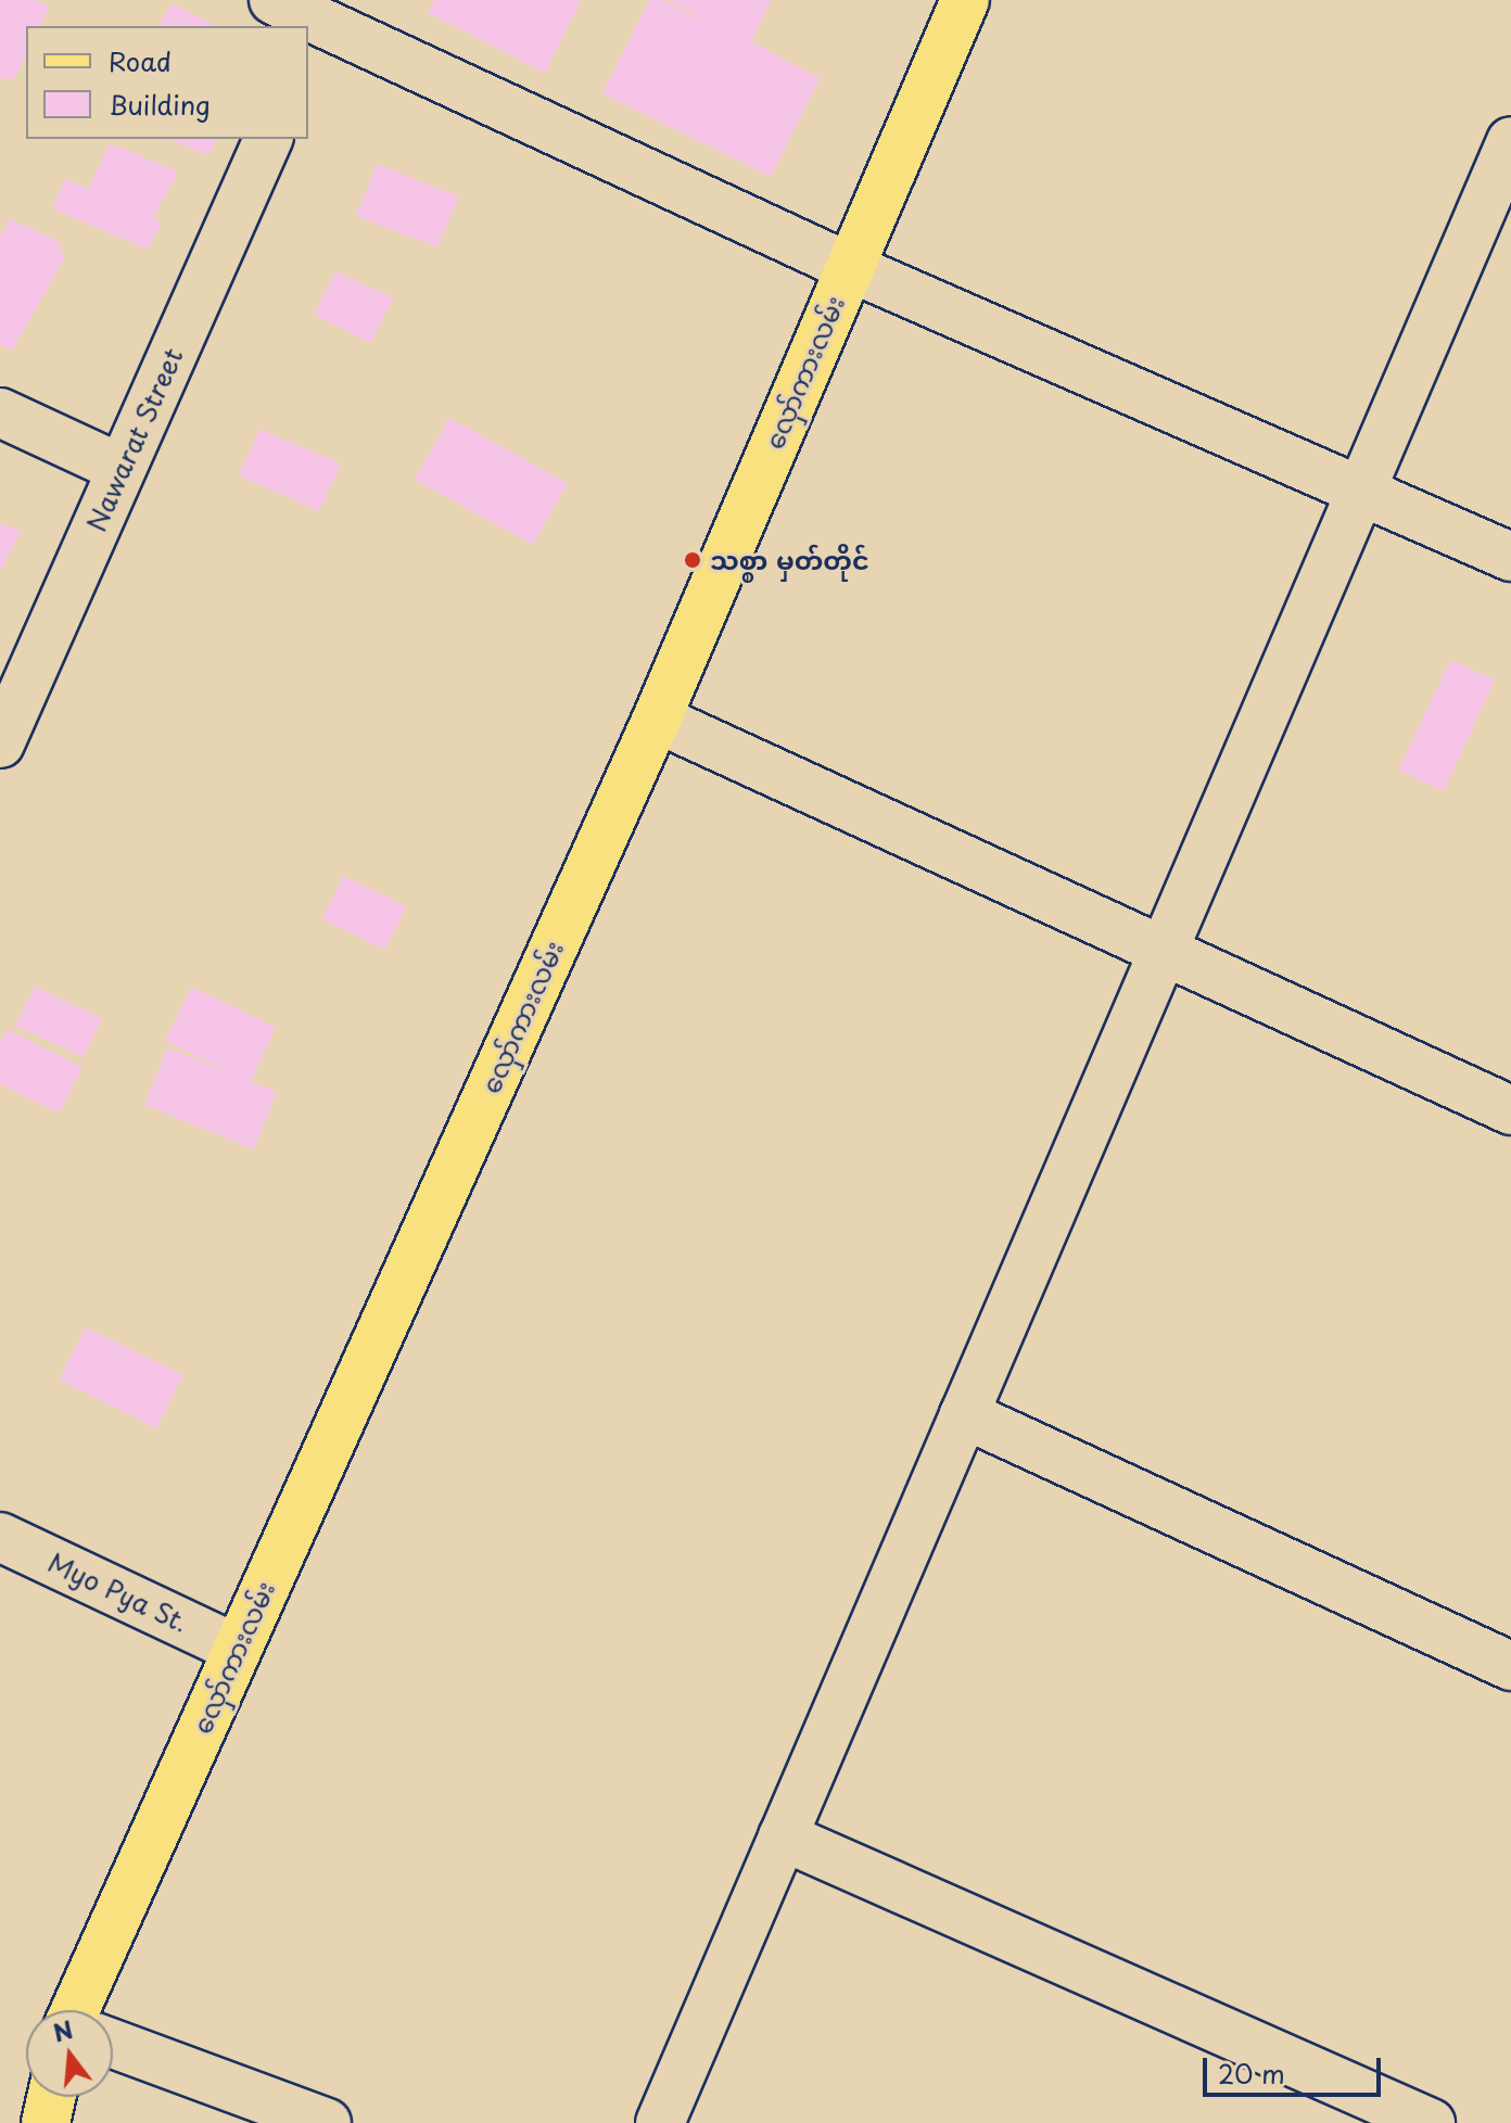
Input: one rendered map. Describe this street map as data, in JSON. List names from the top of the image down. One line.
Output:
{"streets":{"main road":["လှော်ကားလမ်း"],"street":["Nawarat Street","Myo Pya St."]},"crossings":[["လှော်ကားလမ်း","Myo Pya St."]],"places":["သစ္စာ မှတ်တိုင်"],"legend":["Road","Building"],"scale_bar":"20 m","north":"top"}
